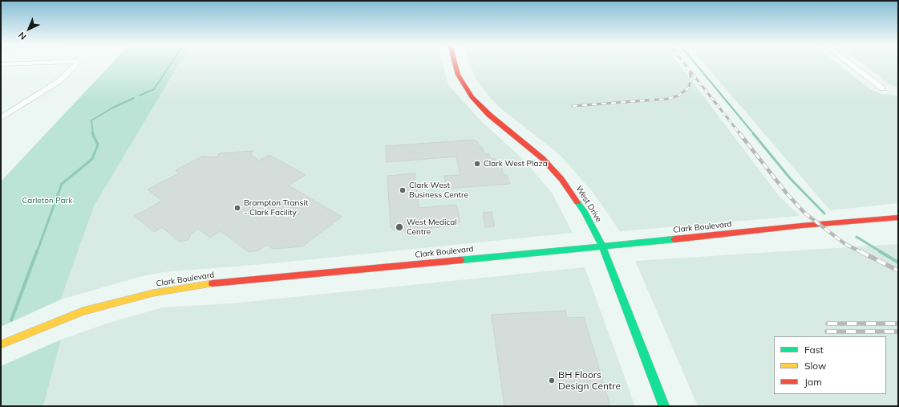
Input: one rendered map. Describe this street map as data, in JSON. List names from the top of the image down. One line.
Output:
{"streets":{"street":["West Drive","Clark Boulevard"]},"crossings":[["West Drive","Clark Boulevard"]],"parks":["Carleton Park"],"places":["Clark West Plaza","Clark West Business Centre","Brampton Transit - Clark Facility","West Medical Centre","BH Floors Design Centre"],"legend":["Fast","Slow","Jam"],"north":"bottom left"}
